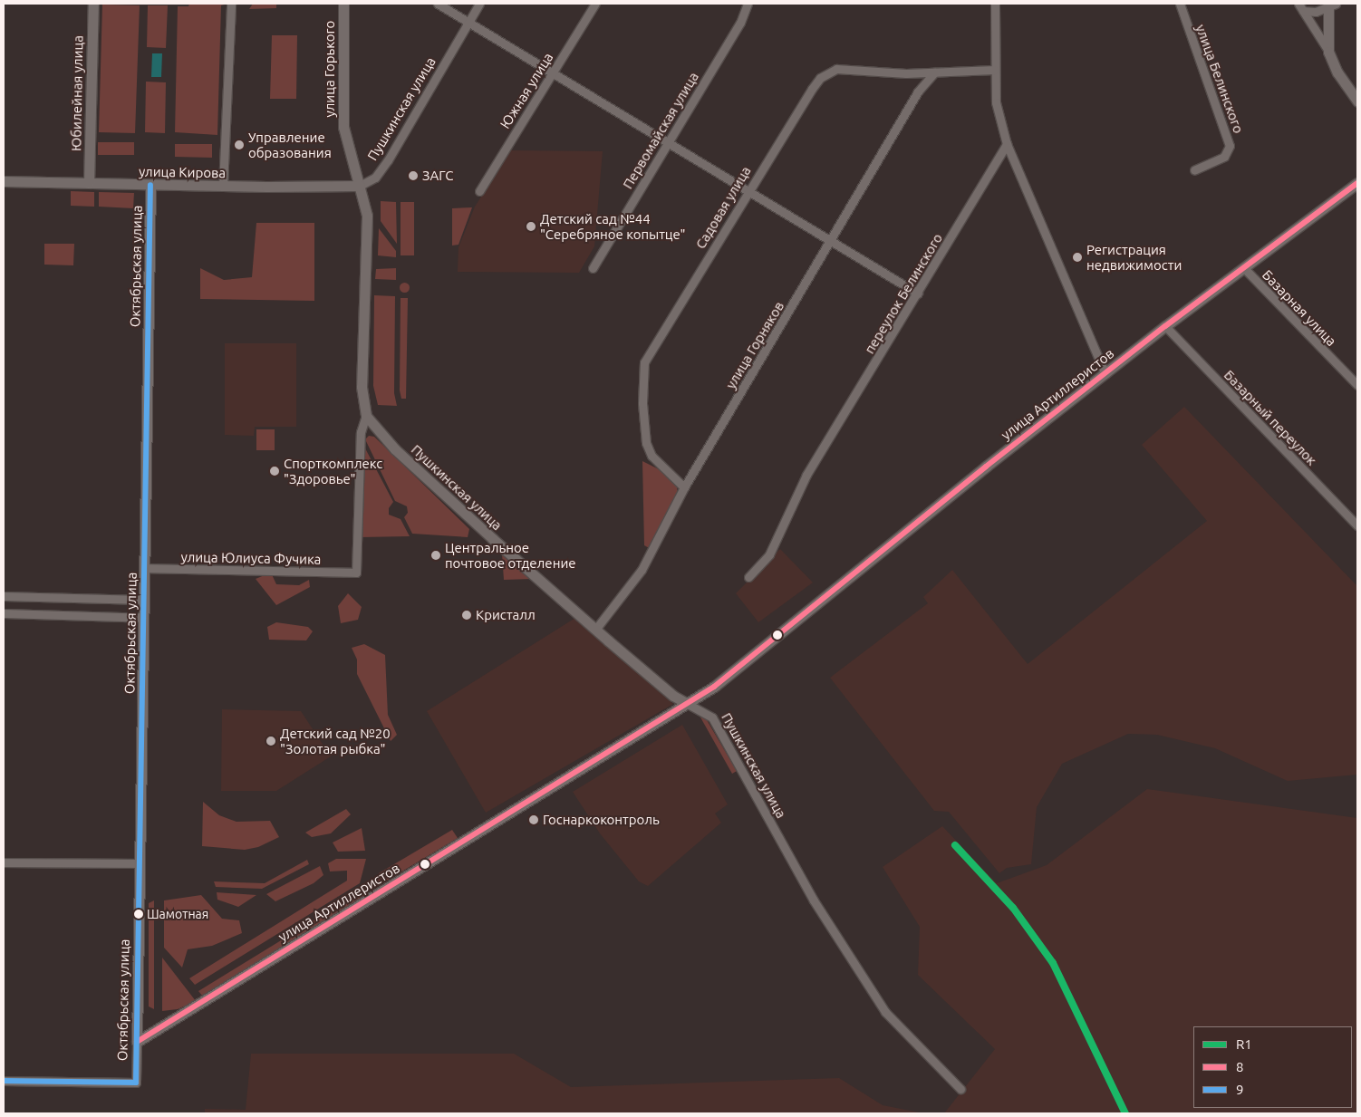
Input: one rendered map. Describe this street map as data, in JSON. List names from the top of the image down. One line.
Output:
{"streets":{"street":["улица Горького","улица Белинского","Южная улица","Юбилейная улица","Пушкинская улица","Первомайская улица","улица Кирова","Садовая улица","Октябрьская улица","переулок Белинского","Базарная улица","улица Горняков","улица Артиллеристов","Базарный переулок","улица Юлиуса Фучика"]},"crossings":[["улица Горького","Пушкинская улица"],["улица Горького","улица Кирова"],["Юбилейная улица","улица Кирова"],["Пушкинская улица","улица Кирова"],["Пушкинская улица","улица Горняков"],["Пушкинская улица","улица Артиллеристов"],["Пушкинская улица","улица Юлиуса Фучика"],["улица Кирова","Октябрьская улица"],["Садовая улица","улица Горняков"],["Октябрьская улица","улица Артиллеристов"],["Октябрьская улица","улица Юлиуса Фучика"],["Базарная улица","улица Артиллеристов"],["улица Артиллеристов","Базарный переулок"]],"places":["Управление образования","ЗАГС","Детский сад №44 \"Серебряное копытце\"","Регистрация недвижимости","Спорткомплекс \"Здоровье\"","Центральное почтовое отделение","Кристалл","Детский сад №20 \"Золотая рыбка\"","Госнаркоконтроль","Шамотная"],"lines":["transit line 8","transit line 9","transit line R1"],"legend":["R1","8","9"]}
